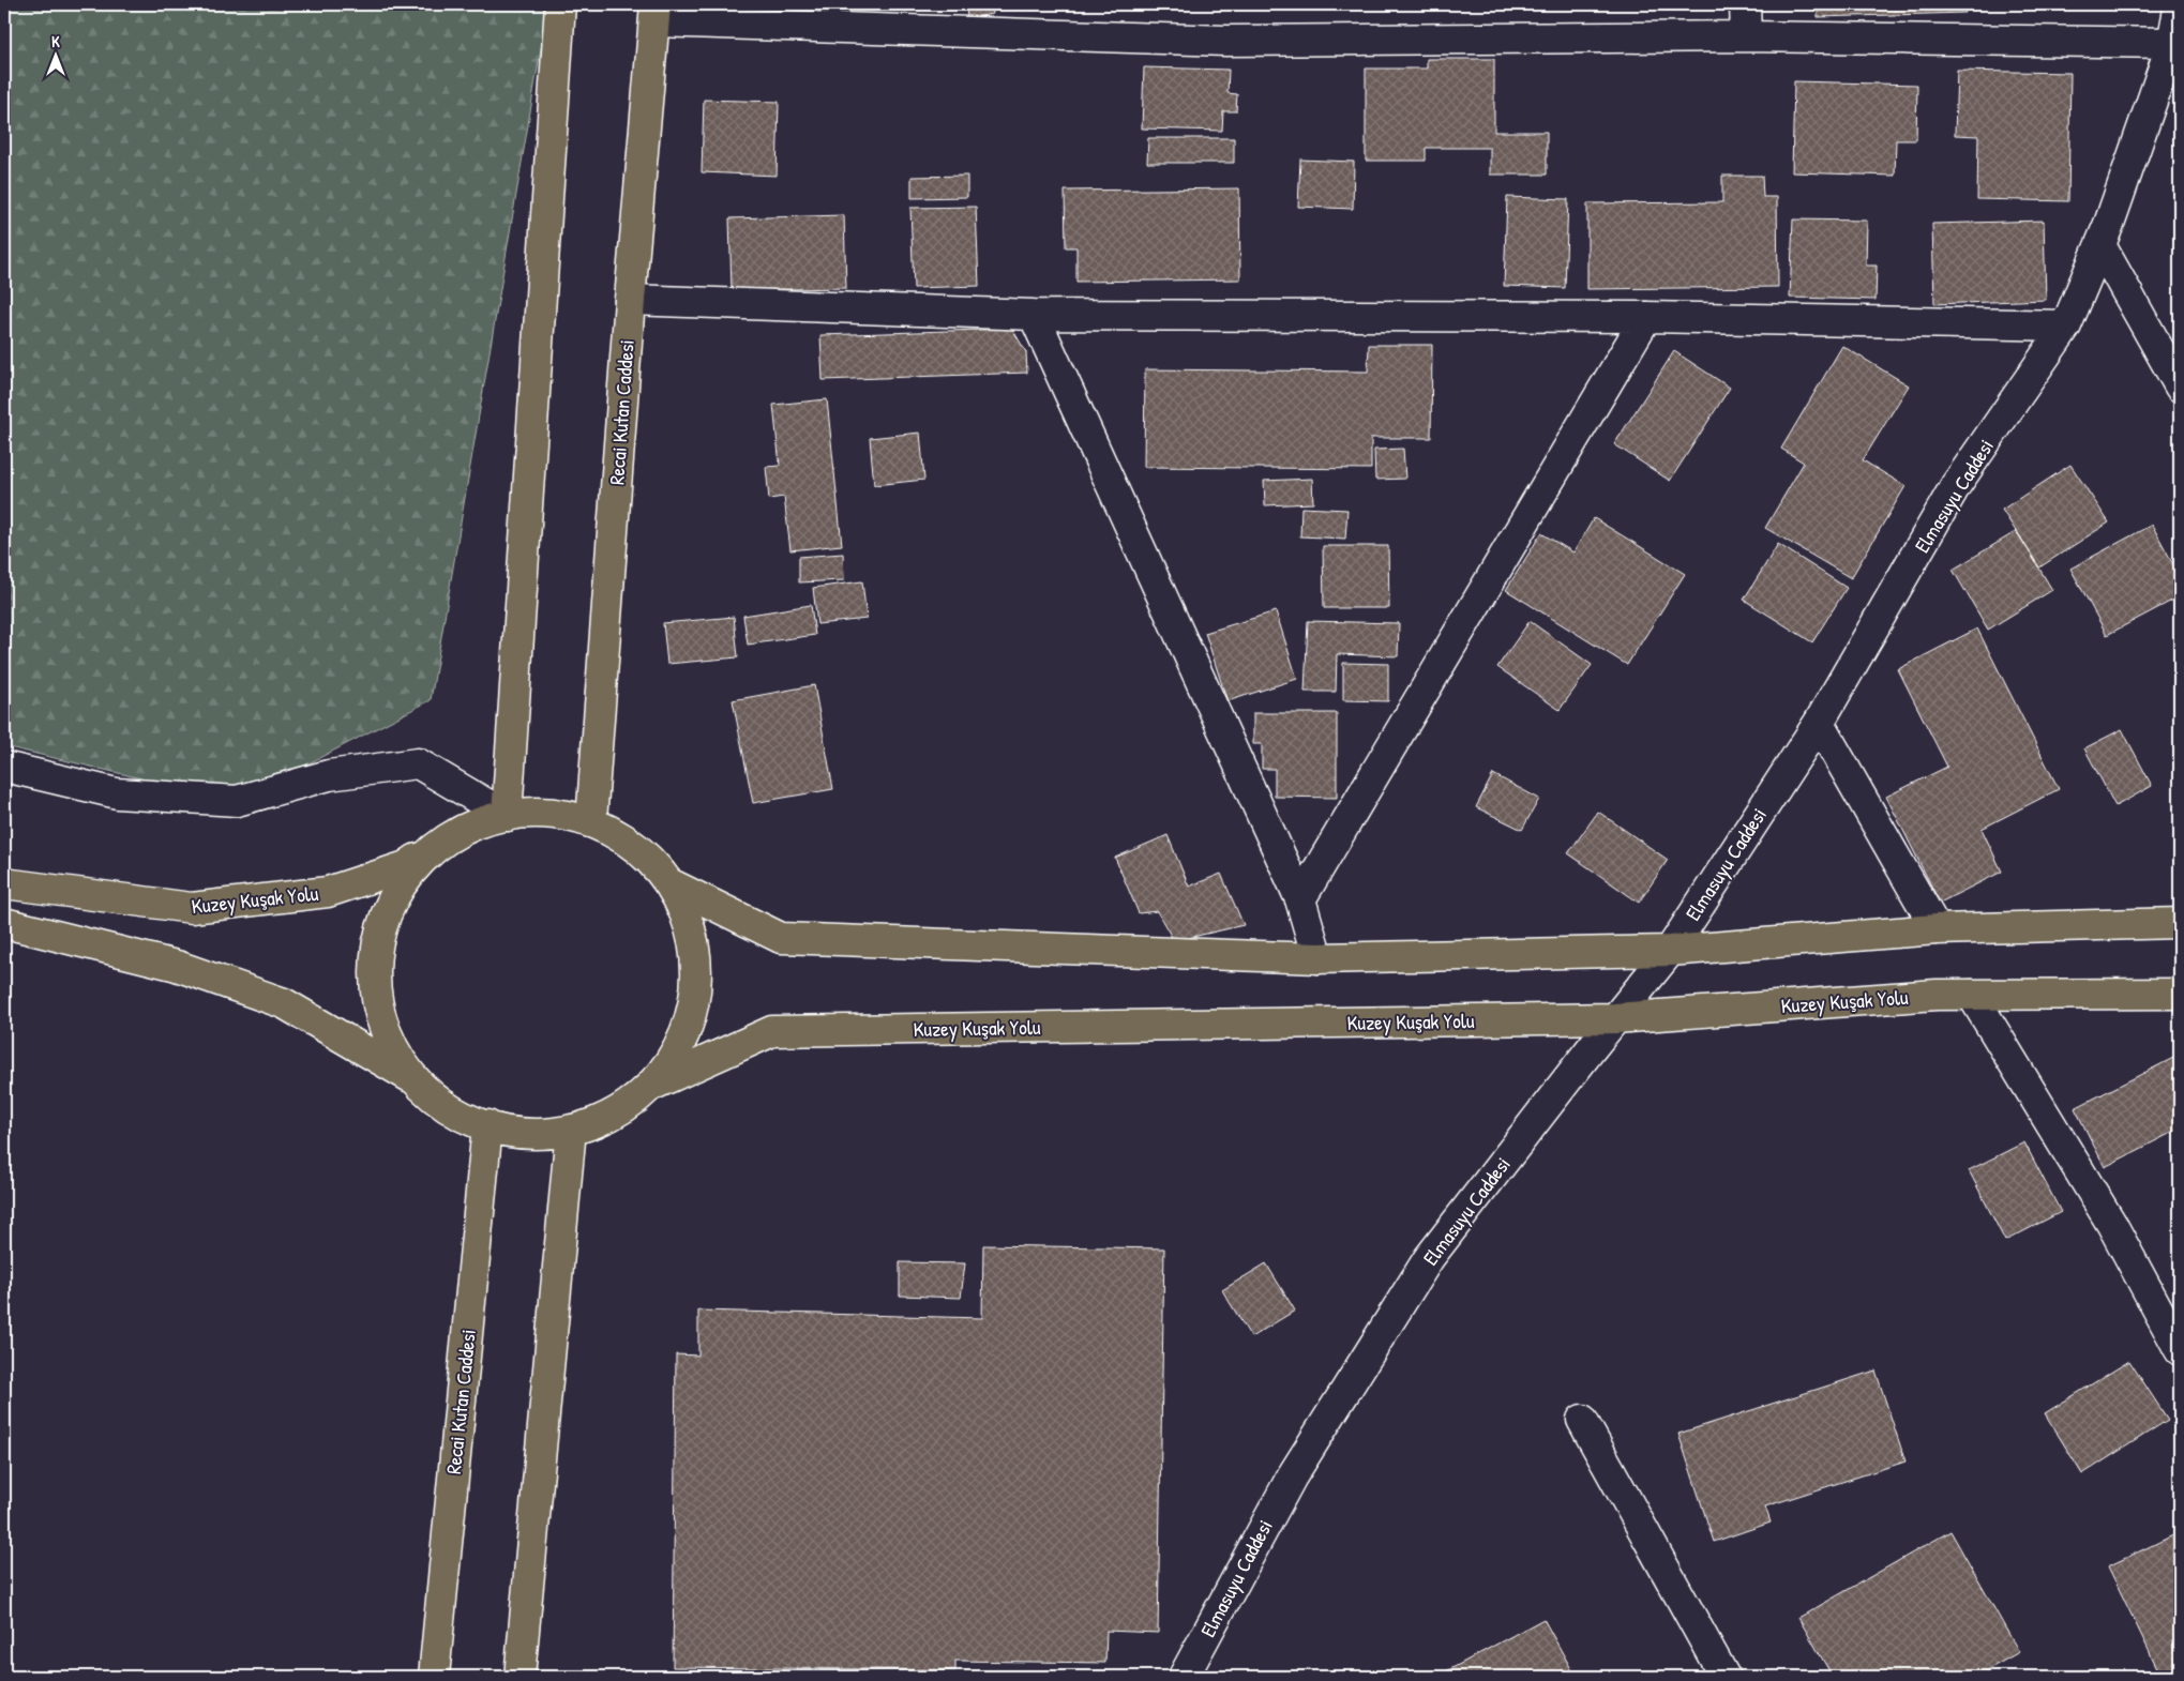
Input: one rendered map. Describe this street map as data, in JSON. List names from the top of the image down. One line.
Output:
{"streets":{"main road":["Recai Kutan Caddesi","Kuzey Kuşak Yolu"],"street":["Elmasuyu Caddesi"]},"crossings":[["Elmasuyu Caddesi","Kuzey Kuşak Yolu"]],"north":"top"}
